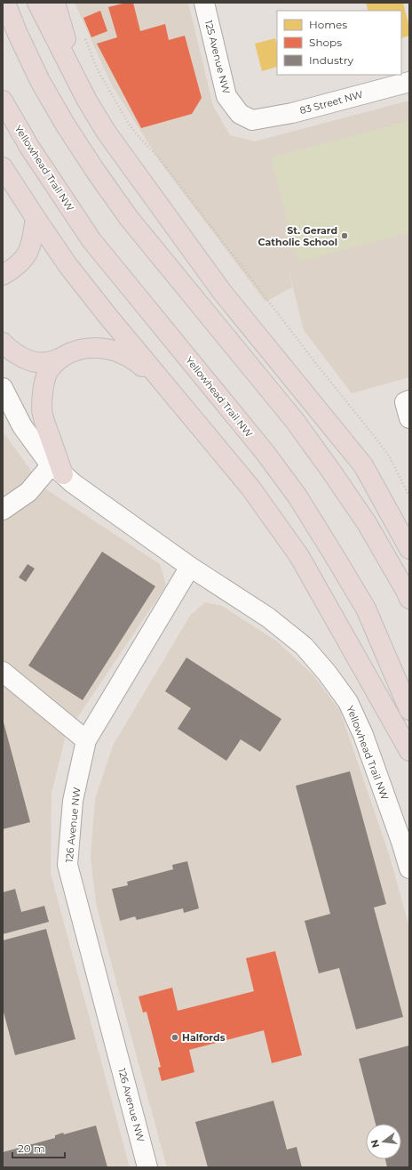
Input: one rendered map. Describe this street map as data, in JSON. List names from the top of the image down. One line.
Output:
{"streets":{"highway":["Yellowhead Trail NW"],"street":["125 Avenue NW","83 Street NW","126 Avenue NW"]},"crossings":[["125 Avenue NW","83 Street NW"],["Yellowhead Trail NW","126 Avenue NW"]],"places":["St. Gerard Catholic School","Halfords"],"legend":["Homes","Shops","Industry"],"scale_bar":"20 m","north":"left"}
